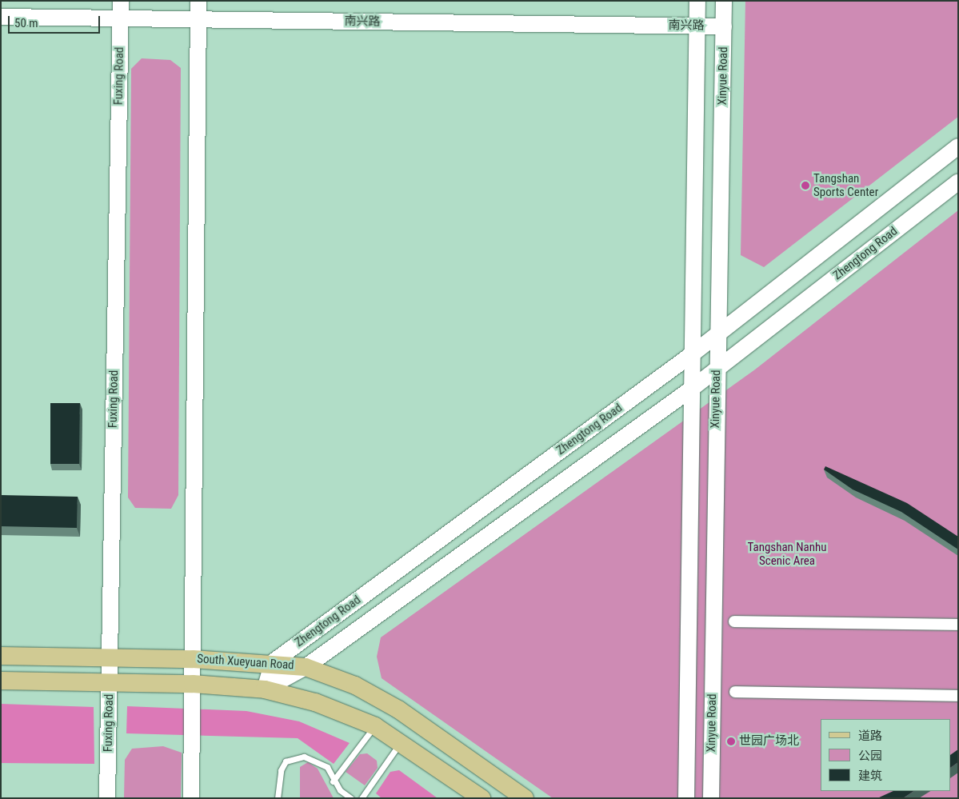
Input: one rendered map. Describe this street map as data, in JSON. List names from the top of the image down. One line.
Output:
{"streets":{"main road":["南兴路","Fuxing Road","Xinyue Road","Zhengtong Road","South Xueyuan Road"]},"crossings":[["南兴路","Fuxing Road"],["南兴路","Xinyue Road"],["Fuxing Road","South Xueyuan Road"],["Xinyue Road","Zhengtong Road"],["Zhengtong Road","South Xueyuan Road"]],"parks":["Tangshan Nanhu Scenic Area"],"places":["Tangshan Sports Center","世园广场北"],"legend":["道路","公园","建筑"],"scale_bar":"50 m"}
